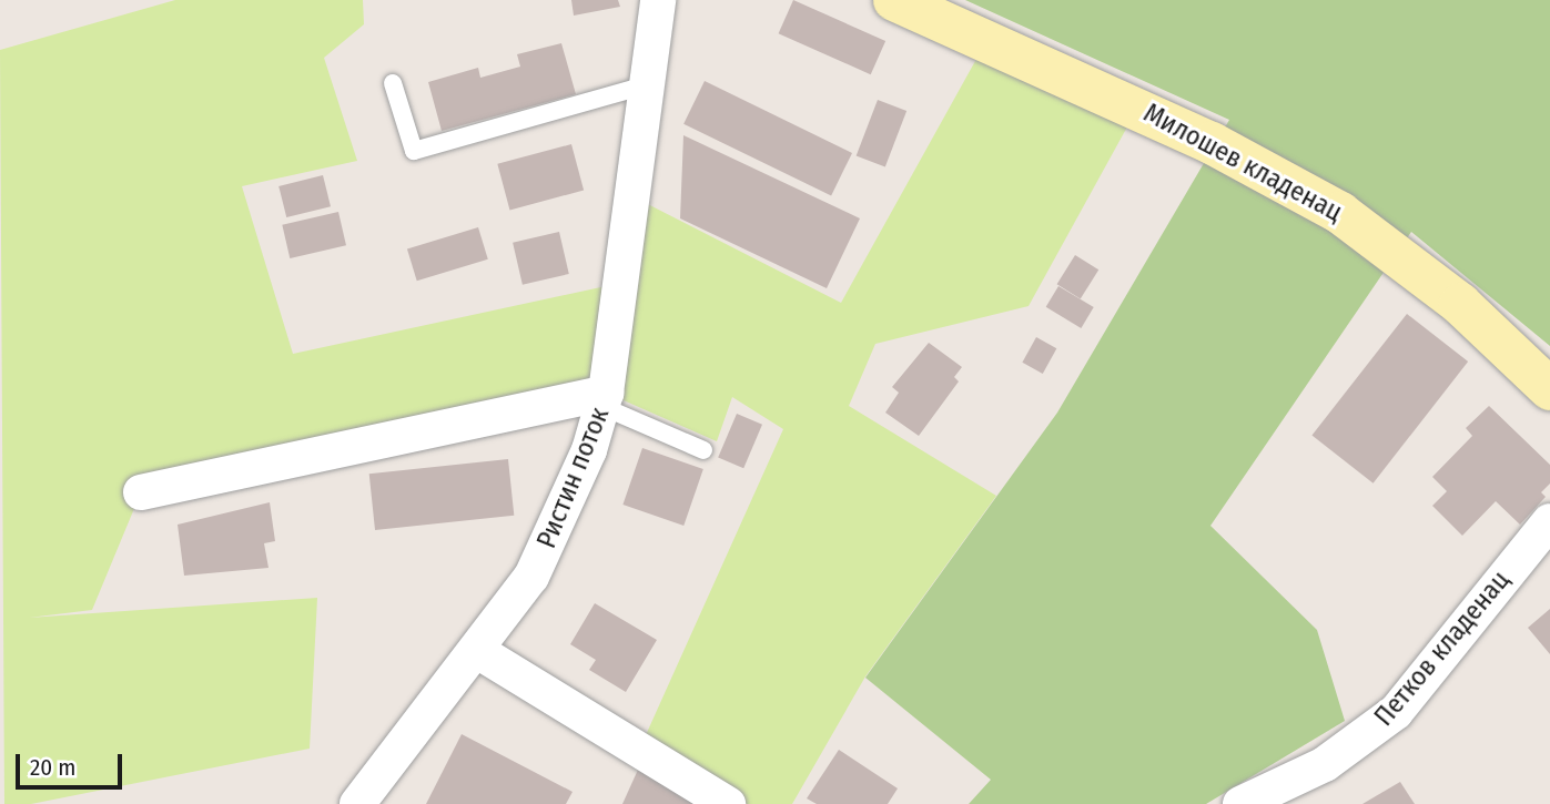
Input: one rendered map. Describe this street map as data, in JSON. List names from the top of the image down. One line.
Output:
{"streets":{"street":["Милошев кладенац","Ристин поток","Петков кладенац"]},"scale_bar":"20 m"}
